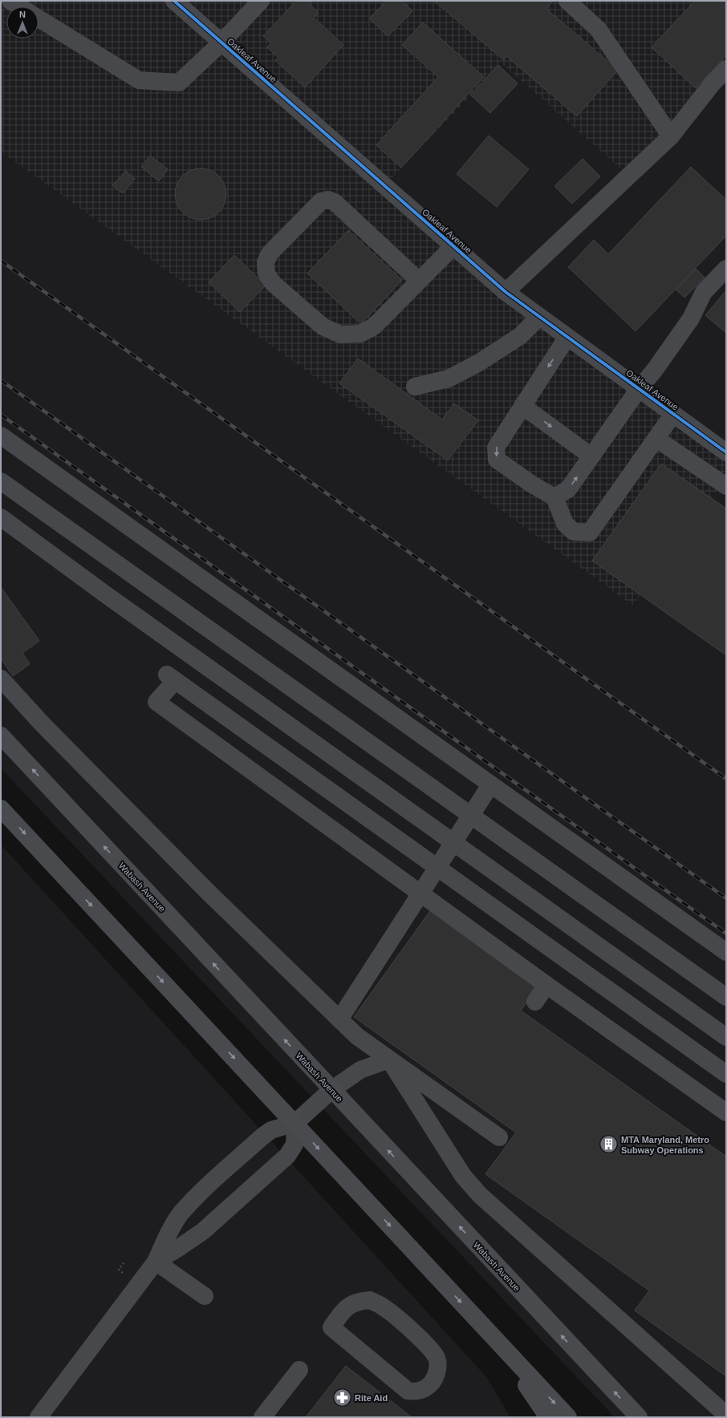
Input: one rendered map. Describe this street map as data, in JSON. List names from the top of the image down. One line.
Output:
{"streets":{"main road":["Wabash Avenue"],"street":["Oakleaf Avenue"]},"places":{"building":["MTA Maryland, Metro Subway Operations"],"pharmacy":["Rite Aid"]},"north":"top"}
